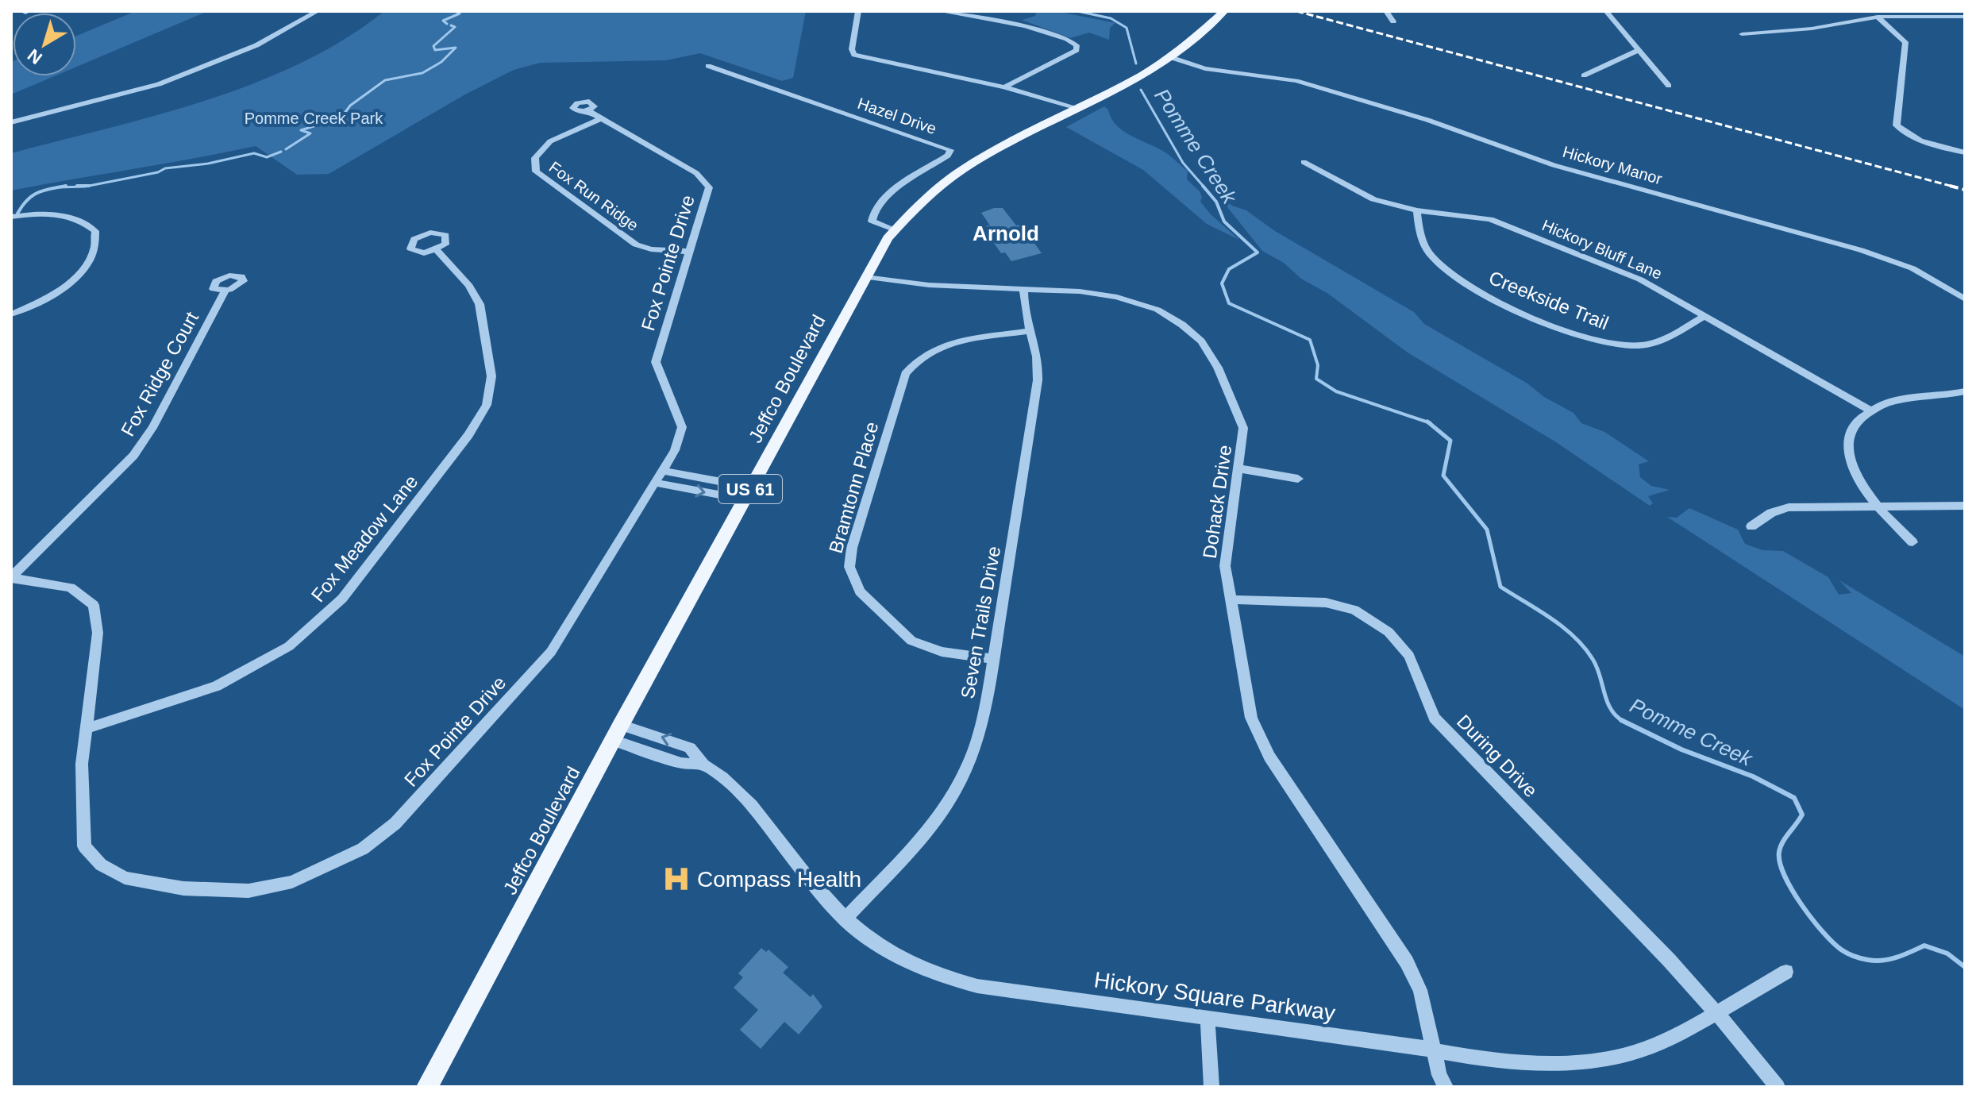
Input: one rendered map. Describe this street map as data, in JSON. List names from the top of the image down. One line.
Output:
{"streets":{"main road":["Jeffco Boulevard","US 61"],"street":["Hazel Drive","Hickory Manor","Fox Run Ridge","Hickory Bluff Lane","Fox Pointe Drive","Creekside Trail","Fox Ridge Court","Bramtonn Place","Dohack Drive","Fox Meadow Lane","Seven Trails Drive","During Drive","Hickory Square Parkway"]},"crossings":[["Hazel Drive","Jeffco Boulevard"],["Hickory Manor","Jeffco Boulevard"],["Fox Run Ridge","Fox Pointe Drive"],["Hickory Bluff Lane","Creekside Trail"],["Fox Pointe Drive","Fox Ridge Court"],["Fox Pointe Drive","Fox Meadow Lane"],["Jeffco Boulevard","Dohack Drive"],["Jeffco Boulevard","Hickory Square Parkway"],["Bramtonn Place","Seven Trails Drive"],["Dohack Drive","Seven Trails Drive"],["Dohack Drive","During Drive"],["Dohack Drive","Hickory Square Parkway"],["Seven Trails Drive","Hickory Square Parkway"],["During Drive","Hickory Square Parkway"]],"districts":["Arnold"],"water":["Pomme Creek"],"parks":["Pomme Creek Park"],"places":{"hospital":["Compass Health"]},"north":"bottom left"}
